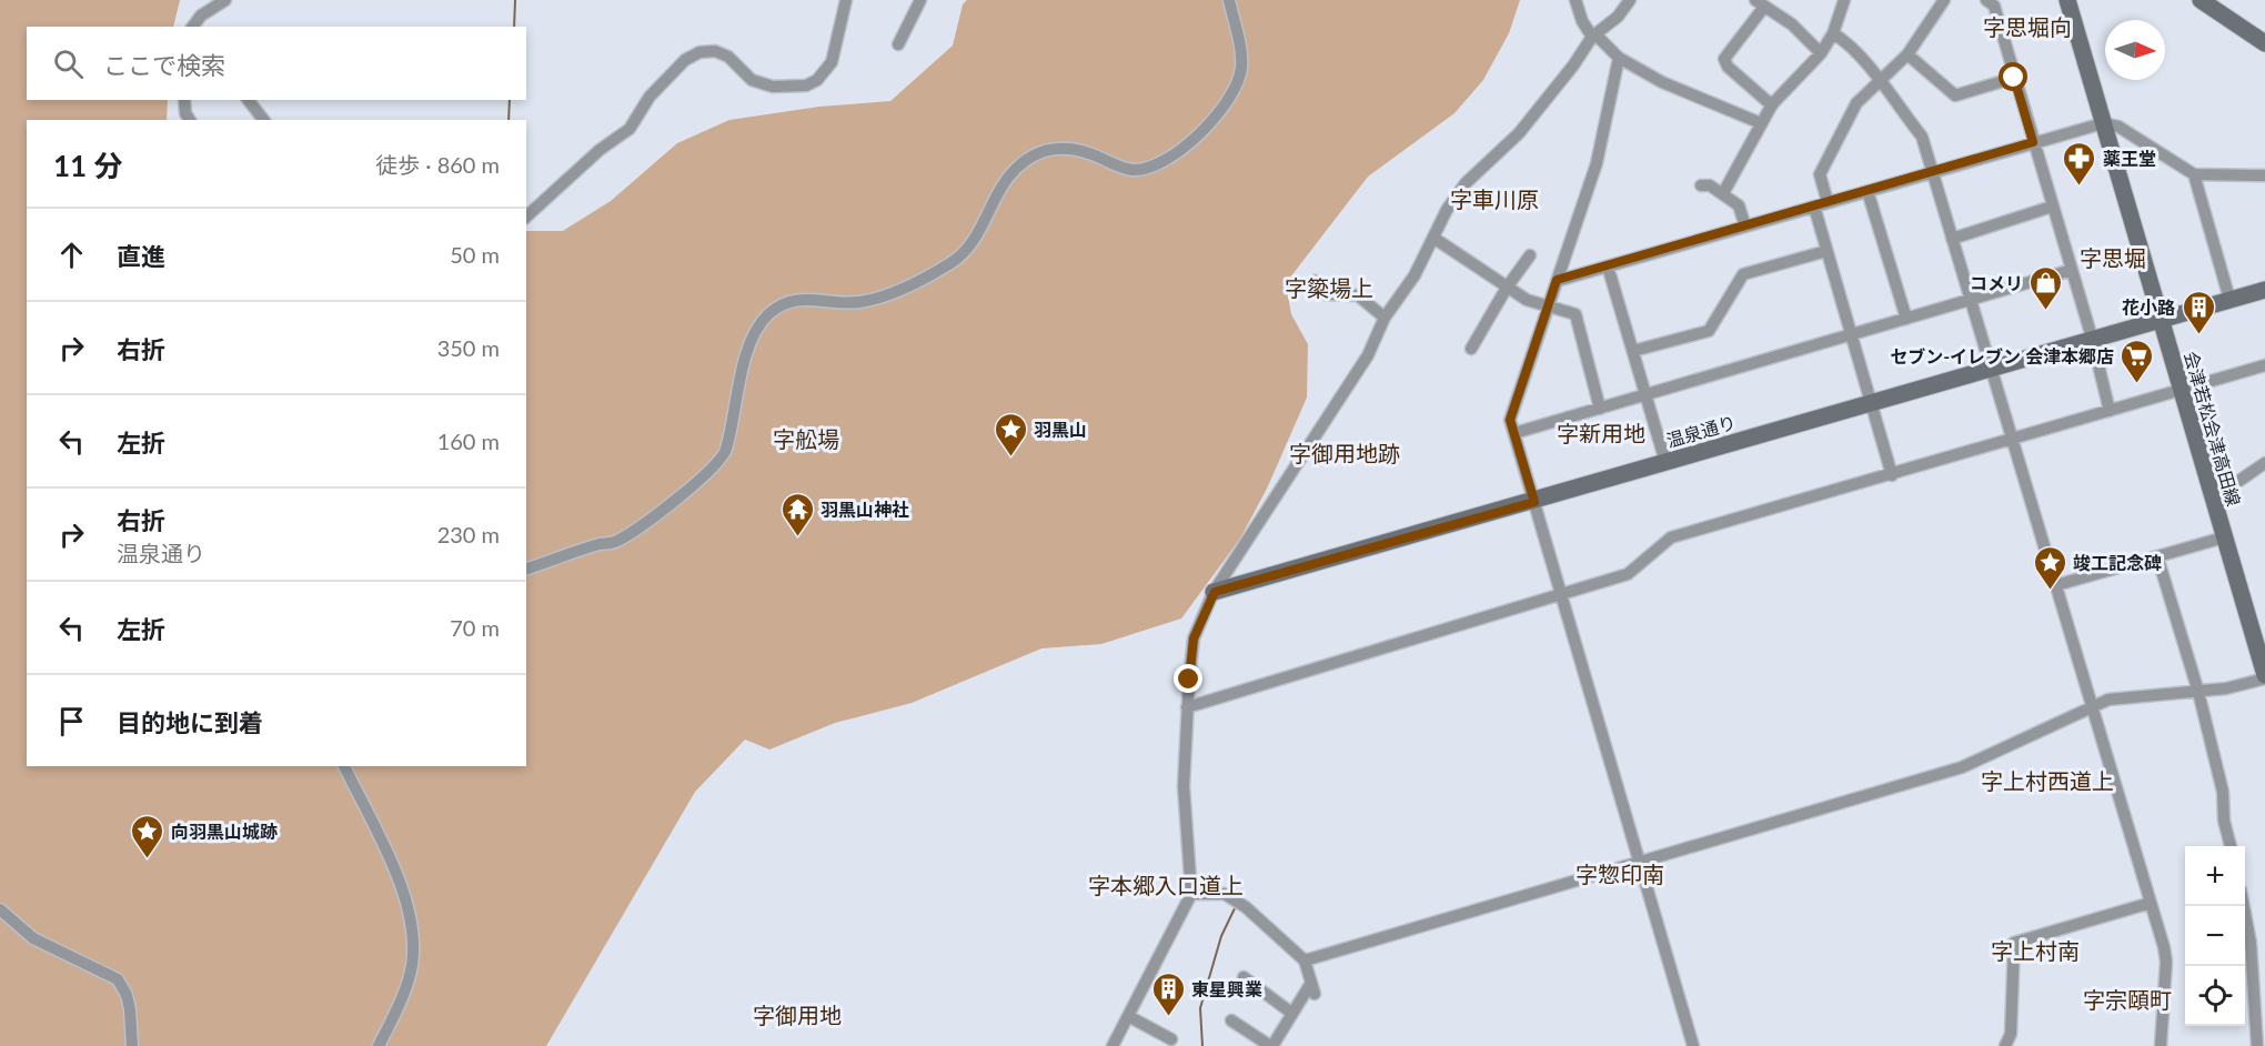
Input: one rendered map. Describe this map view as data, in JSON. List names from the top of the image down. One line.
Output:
{"streets":{"street":["会津若松会津高田線","温泉通り"]},"crossings":[["会津若松会津高田線","温泉通り"]],"districts":["字思堀向","字車川原","字思堀","字簗場上","字新用地","字舩場","字御用地跡","字上村西道上","字惣印南","字本郷入口道上","字上村南","字宗頤町","字御用地"],"places":{"pharmacy":["薬王堂"],"shop":["コメリ"],"building":["花小路","東星興業"],"supermarket":["セブン-イレブン 会津本郷店"],"place":["羽黒山","竣工記念碑","向羽黒山城跡"],"temple":["羽黒山神社"]},"north":"right","page":{"search":"ここで検索","heading":["11 分","徒歩 · 860 m"],"list":[["直進","50 m"],["右折","350 m"],["左折","160 m"],["右折","温泉通り","230 m"],["左折","70 m"],"目的地に到着"],"map_buttons":["+","−"]}}
